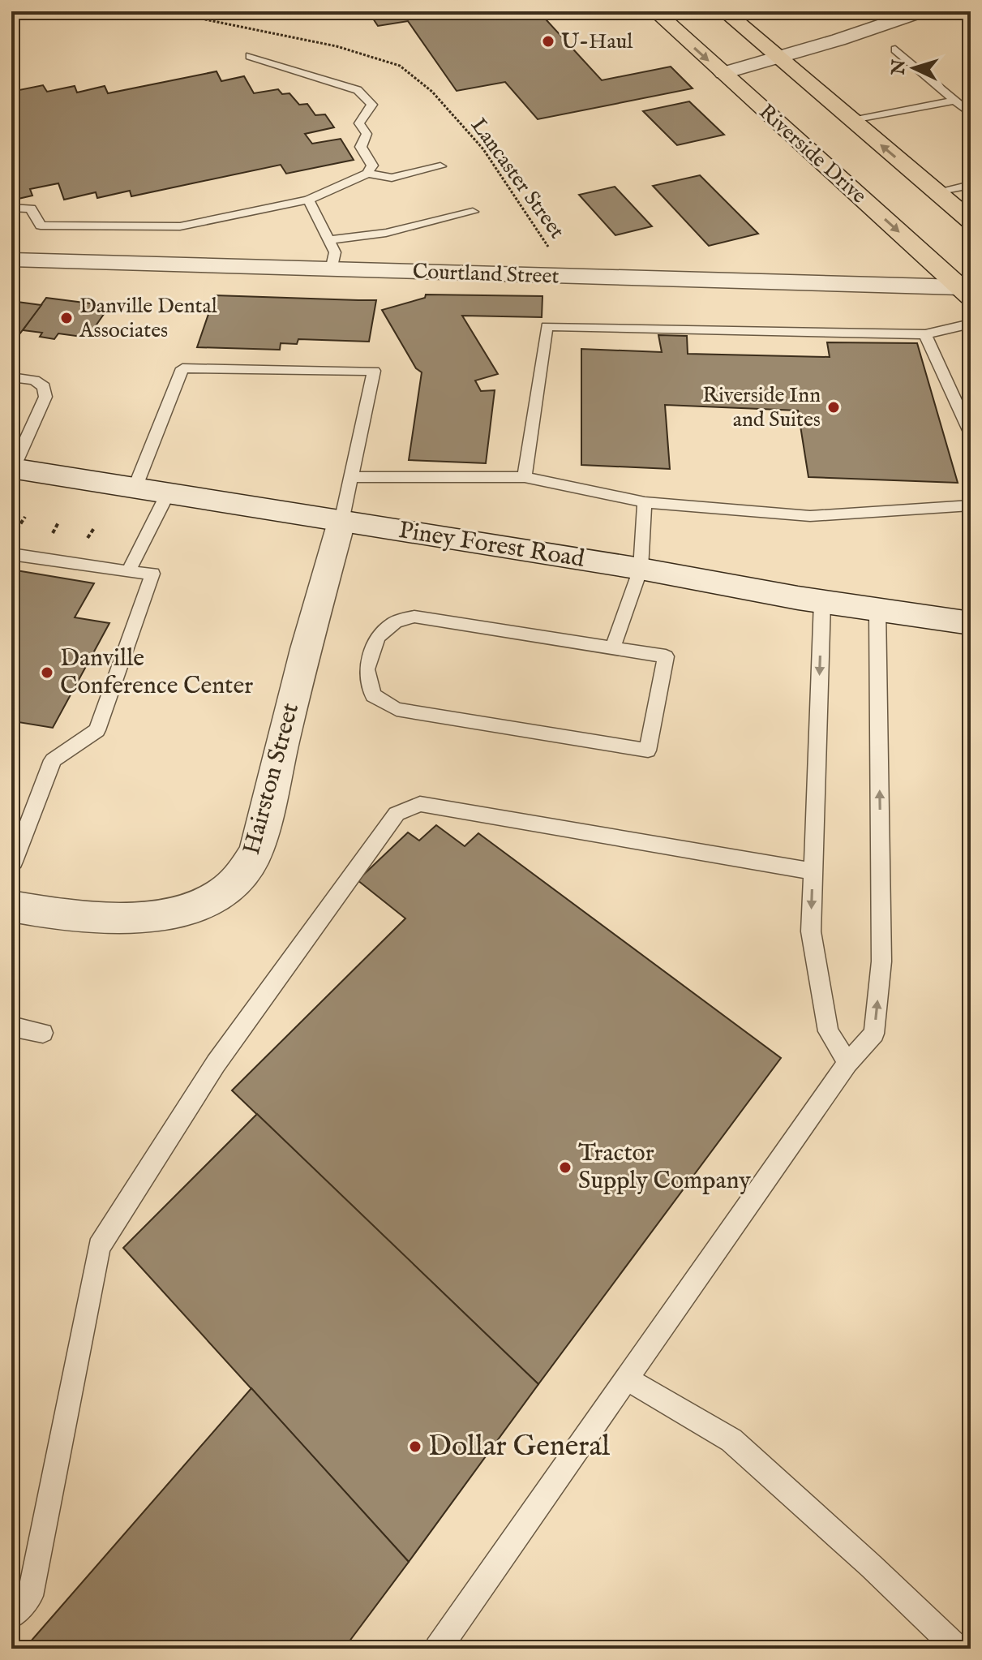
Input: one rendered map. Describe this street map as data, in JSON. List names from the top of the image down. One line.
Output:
{"streets":{"main road":["Riverside Drive","Piney Forest Road"],"street":["Courtland Street","Hairston Street"],"path":["Lancaster Street"]},"crossings":[["Riverside Drive","Courtland Street"],["Lancaster Street","Courtland Street"],["Piney Forest Road","Hairston Street"]],"places":["U-Haul","Danville Dental Associates","Riverside Inn and Suites","Danville Conference Center","Tractor Supply Company","Dollar General"],"north":"left"}
